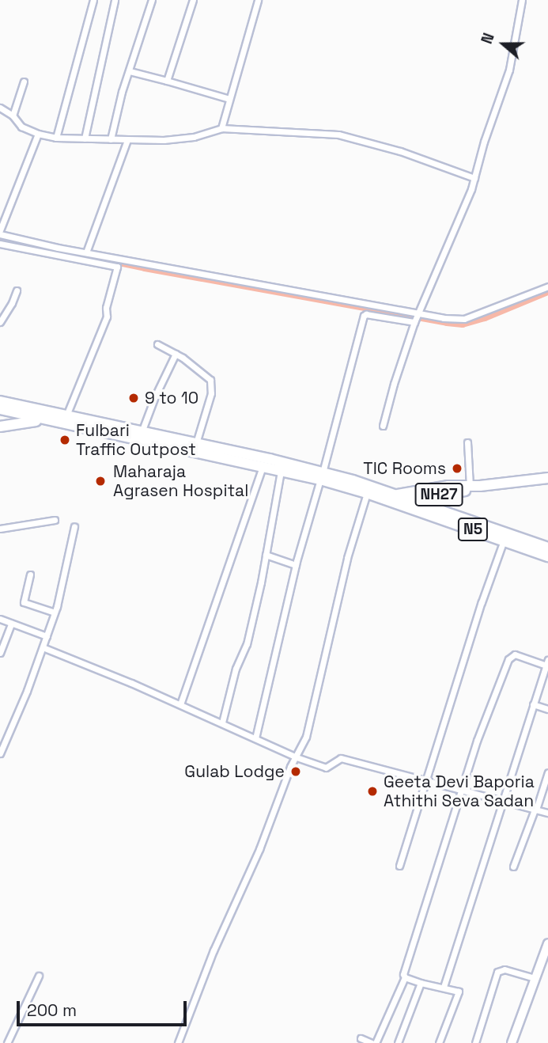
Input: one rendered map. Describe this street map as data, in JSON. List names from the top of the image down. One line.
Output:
{"streets":{"highway":["NH27","N5"]},"crossings":[["NH27","N5"]],"places":["9 to 10","Fulbari Traffic Outpost","TIC Rooms","Maharaja Agrasen Hospital","Gulab Lodge","Geeta Devi Baporia Athithi Seva Sadan"],"scale_bar":"200 m","north":"left"}
